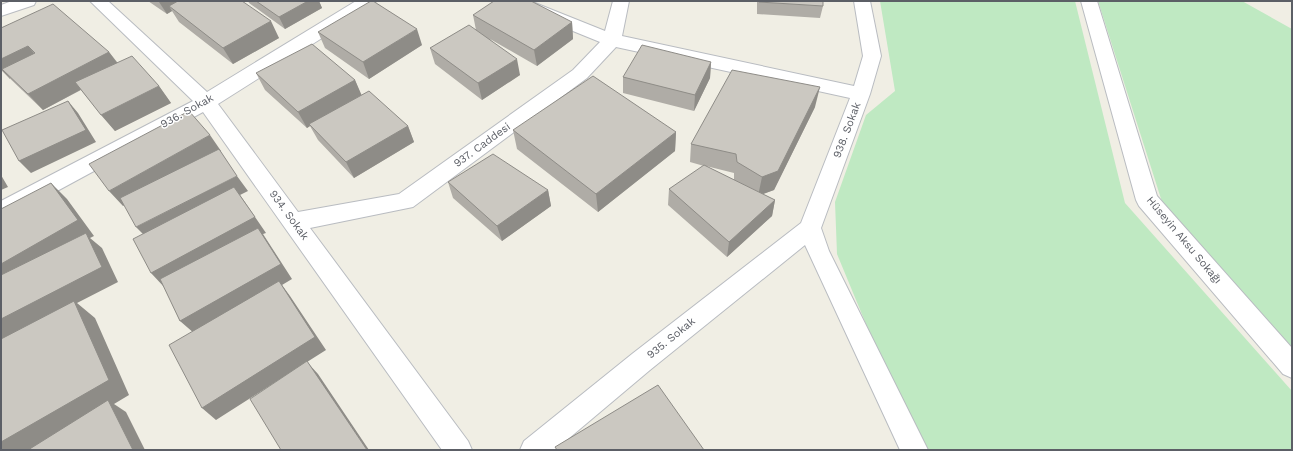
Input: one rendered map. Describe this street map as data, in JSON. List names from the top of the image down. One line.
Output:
{"streets":{"street":["936. Sokak","938. Sokak","937. Caddesi","934. Sokak","Hüseyin Aksu Sokağı","935. Sokak"]},"crossings":[["936. Sokak","934. Sokak"],["938. Sokak","937. Caddesi"],["938. Sokak","935. Sokak"],["937. Caddesi","934. Sokak"]]}
